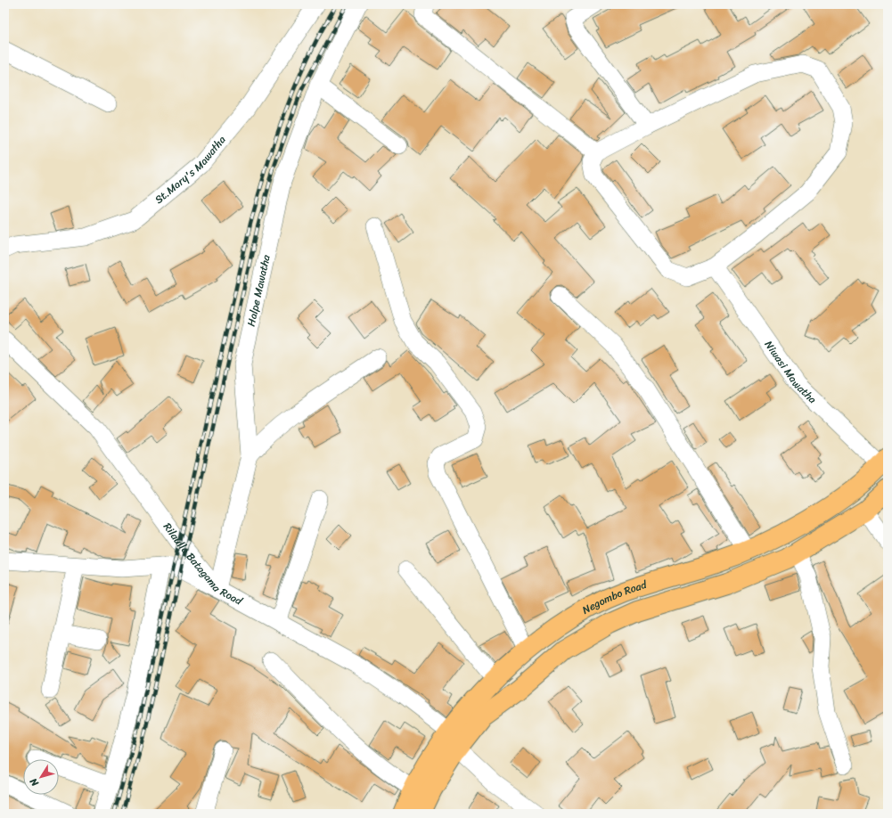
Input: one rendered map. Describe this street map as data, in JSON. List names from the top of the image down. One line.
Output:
{"streets":{"highway":["Negombo Road"],"street":["St.Mary's Mawatha","Halpe Mawatha","Niwasi Mawatha","Rilaulla Batagama Road"]},"crossings":[["Halpe Mawatha","Rilaulla Batagama Road"],["Niwasi Mawatha","Negombo Road"],["Rilaulla Batagama Road","Negombo Road"]],"north":"bottom left"}
